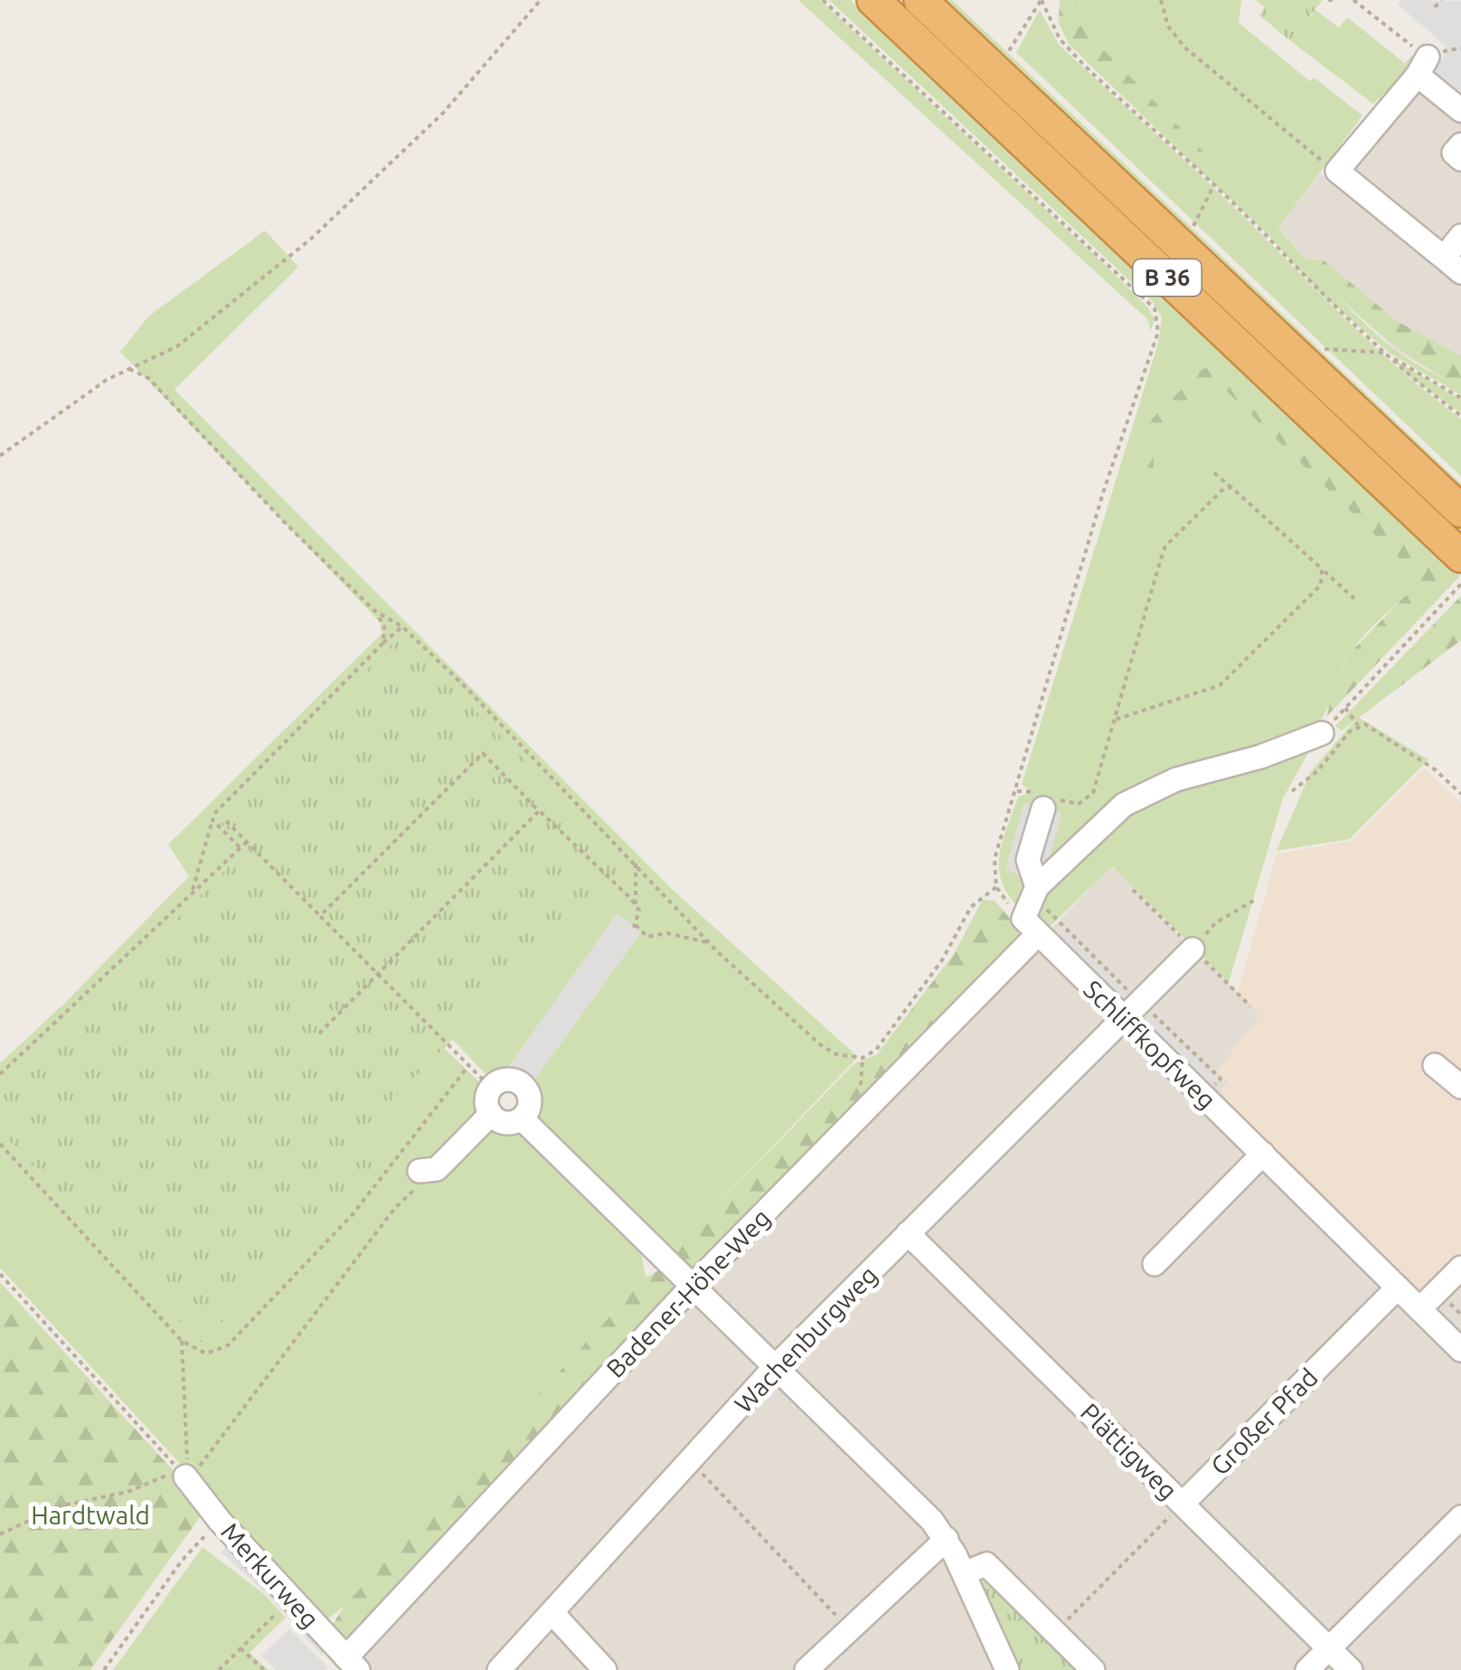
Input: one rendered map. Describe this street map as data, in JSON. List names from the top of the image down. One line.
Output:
{"streets":{"highway":["B 36"],"street":["Schliffkopfweg","Badener-Höhe-Weg","Wachenburgweg","Großer Pfad","Plättigweg","Merkurweg"]},"crossings":[["Schliffkopfweg","Badener-Höhe-Weg"],["Schliffkopfweg","Wachenburgweg"],["Schliffkopfweg","Großer Pfad"],["Badener-Höhe-Weg","Merkurweg"],["Wachenburgweg","Plättigweg"],["Großer Pfad","Plättigweg"]],"parks":["Hardtwald"]}
